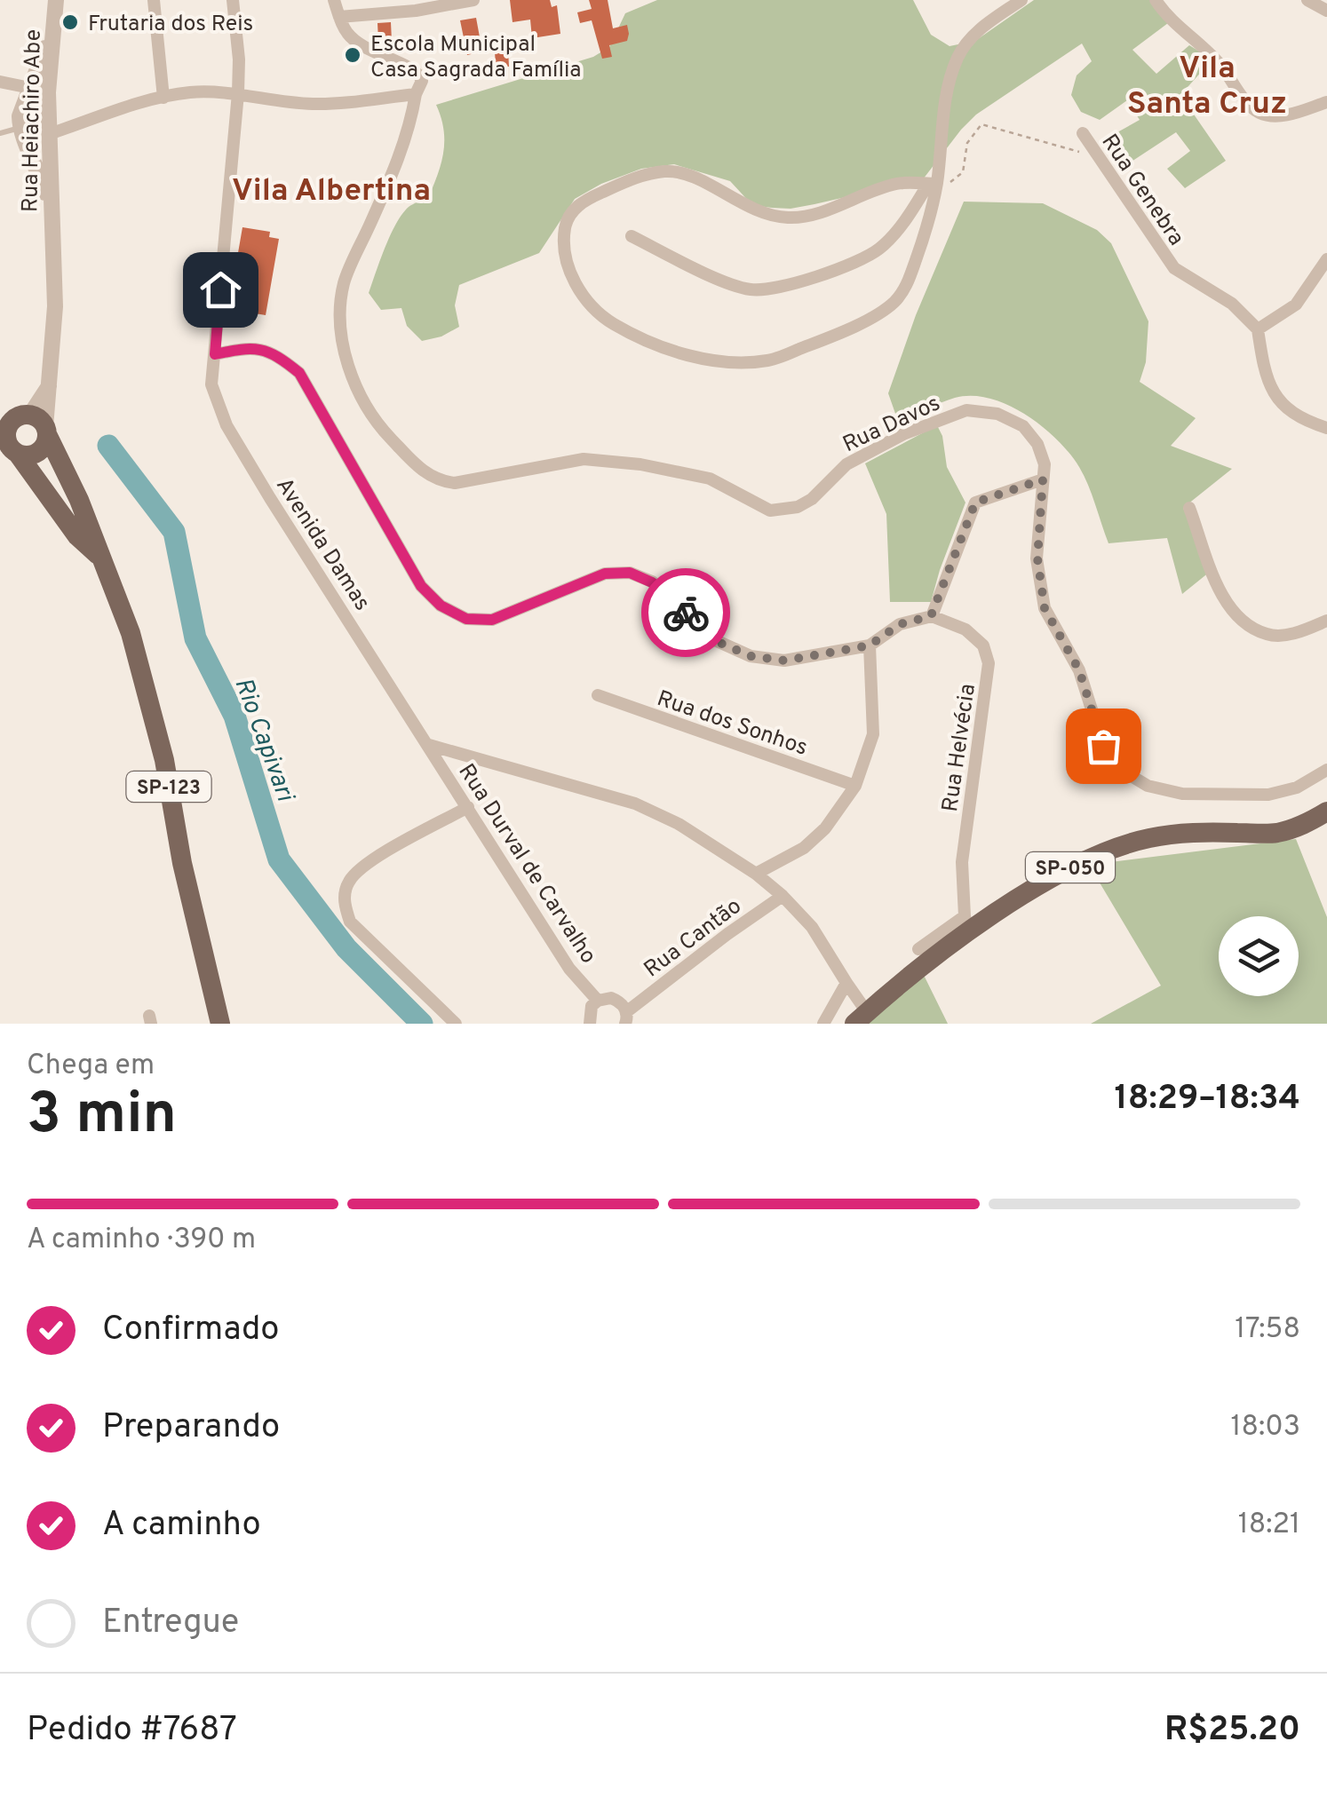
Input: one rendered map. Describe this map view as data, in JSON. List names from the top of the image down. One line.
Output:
{"streets":{"main road":["SP-123","SP-050"],"street":["Rua Heiachiro Abe","Rua Genebra","Rua Davos","Avenida Damas","Rua dos Sonhos","Rua Helvécia","Rua Durval de Carvalho","Rua Cantão"]},"crossings":[["Rua Heiachiro Abe","SP-123"],["Avenida Damas","Rua Durval de Carvalho"],["Rua dos Sonhos","Rua Cantão"],["Rua Helvécia","SP-050"]],"districts":["Vila Santa Cruz","Vila Albertina"],"water":["Rio Capivari"],"places":["Frutaria dos Reis","Escola Municipal Casa Sagrada Família"],"page":{"heading":["3 min","Chega em","18:29–18:34"],"panel":["Pedido #7687","R$25.20"],"bar":"A caminho · 390 m","list":[["Confirmado","17:58"],["Preparando","18:03"],["A caminho","18:21"],"Entregue"]}}
